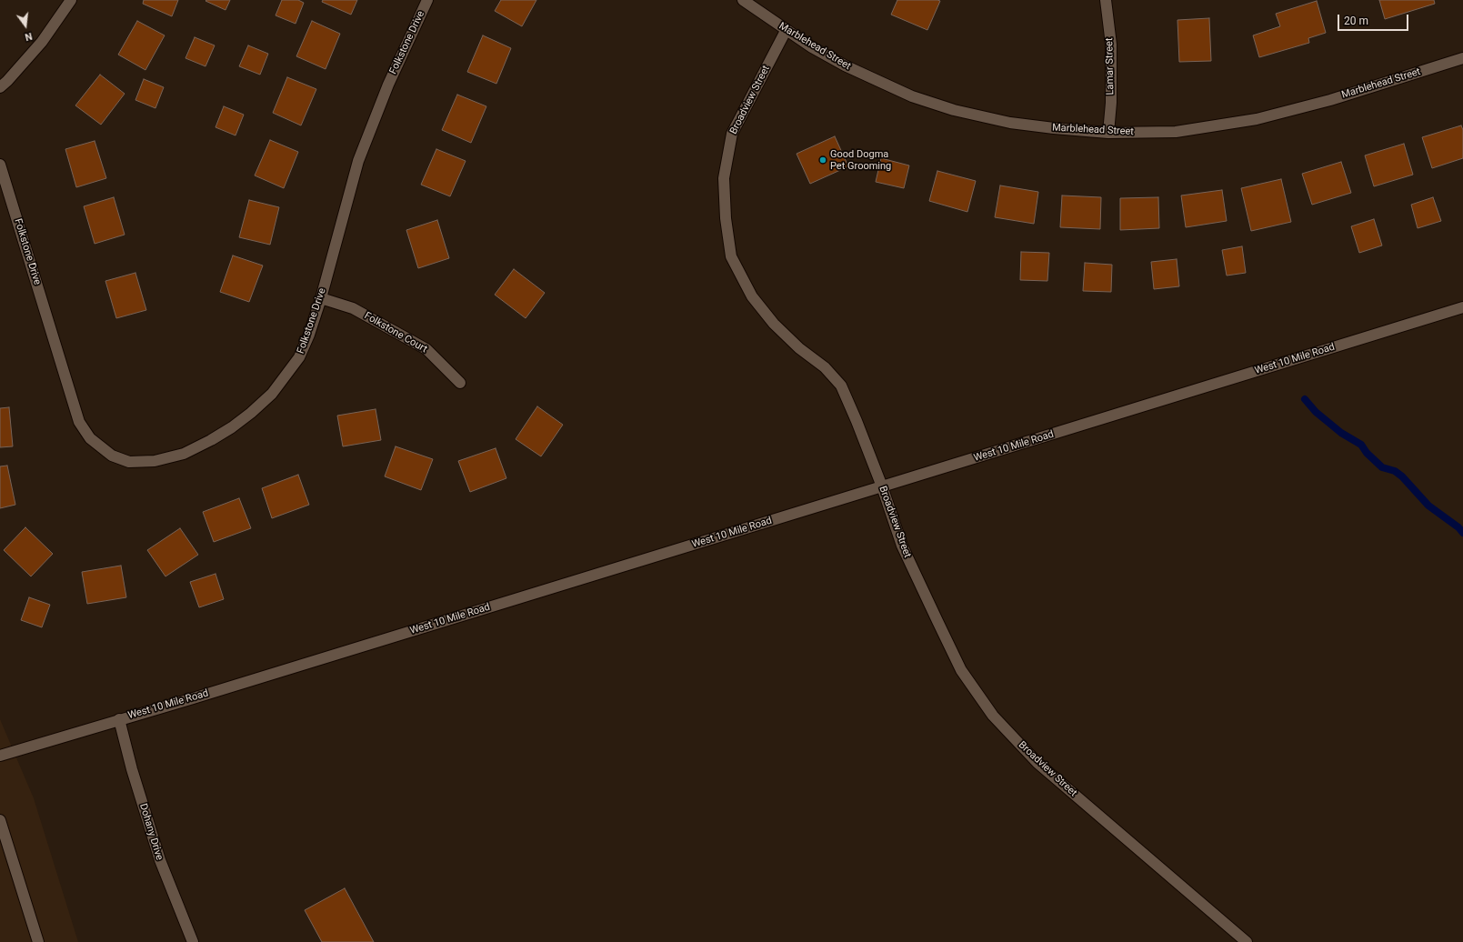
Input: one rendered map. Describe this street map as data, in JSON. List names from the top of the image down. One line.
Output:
{"streets":{"street":["Folkstone Drive","Marblehead Street","Lamar Street","Broadview Street","Folkstone Court","West 10 Mile Road","Dohany Drive"]},"crossings":[["Folkstone Drive","Folkstone Court"],["Marblehead Street","Lamar Street"],["Marblehead Street","Broadview Street"],["Broadview Street","West 10 Mile Road"],["West 10 Mile Road","Dohany Drive"]],"places":["Good Dogma Pet Grooming"],"scale_bar":"20 m","north":"bottom"}
